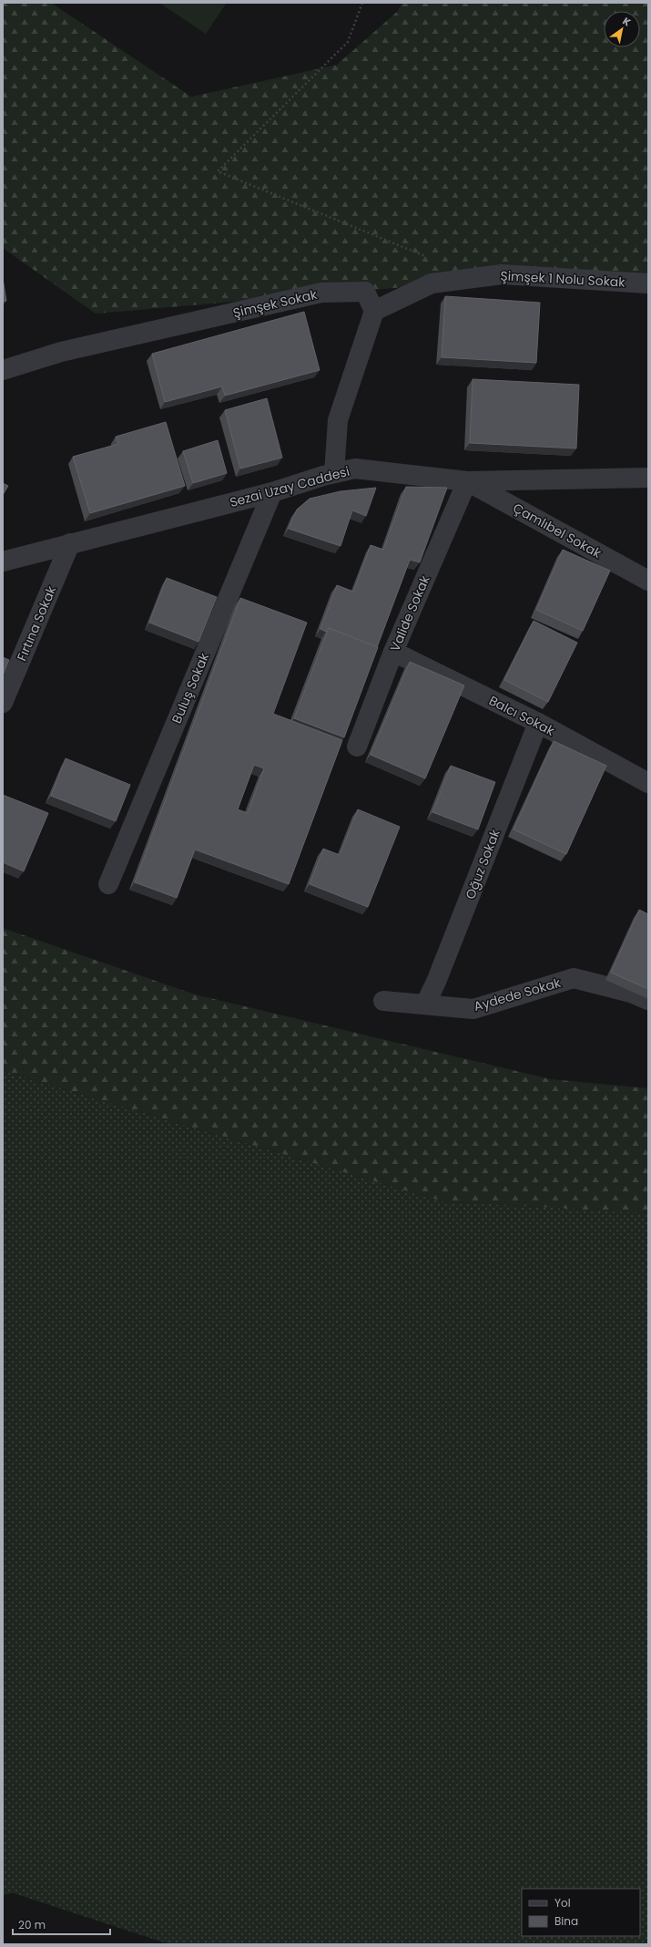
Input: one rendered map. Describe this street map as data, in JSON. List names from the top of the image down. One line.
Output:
{"streets":{"street":["Şimşek 1 Nolu Sokak","Şimşek Sokak","Sezai Uzay Caddesi","Çamlıbel Sokak","Valide Sokak","Fırtına Sokak","Buluş Sokak","Balcı Sokak","Oğuz Sokak","Aydede Sokak"]},"crossings":[["Şimşek 1 Nolu Sokak","Şimşek Sokak"],["Sezai Uzay Caddesi","Çamlıbel Sokak"],["Sezai Uzay Caddesi","Valide Sokak"],["Sezai Uzay Caddesi","Fırtına Sokak"],["Sezai Uzay Caddesi","Buluş Sokak"],["Çamlıbel Sokak","Valide Sokak"],["Valide Sokak","Balcı Sokak"],["Balcı Sokak","Oğuz Sokak"],["Oğuz Sokak","Aydede Sokak"]],"legend":["Yol","Bina"],"scale_bar":"20 m","north":"top right"}
